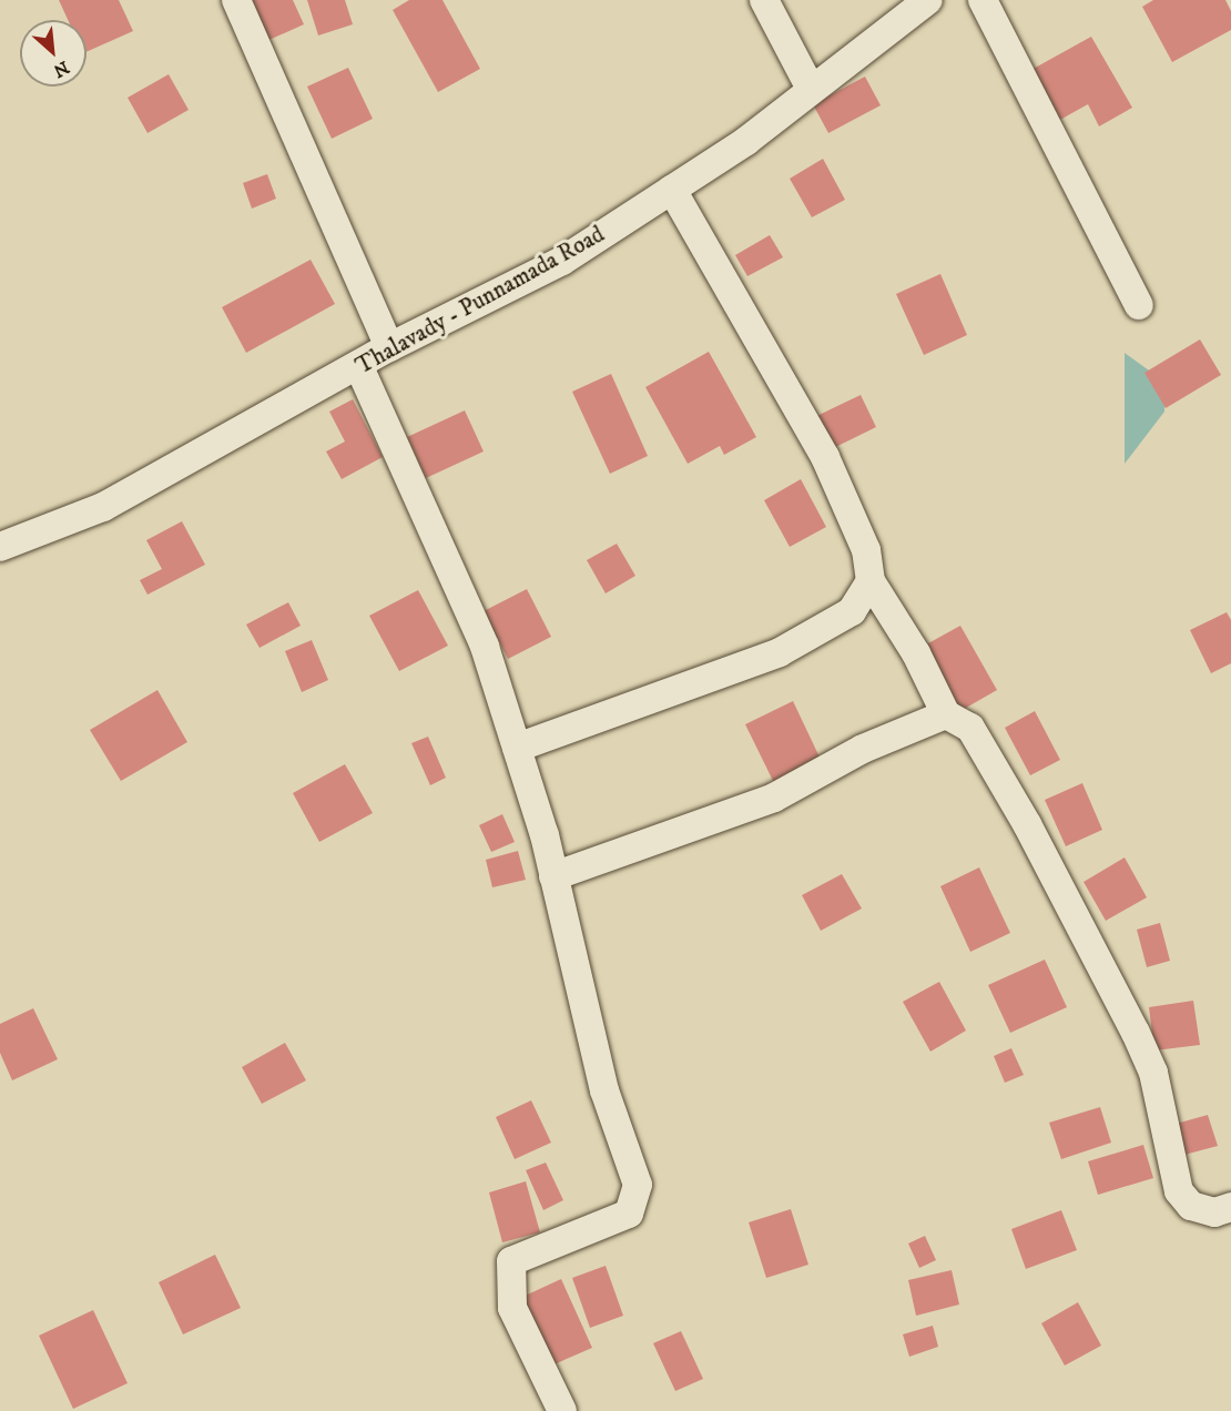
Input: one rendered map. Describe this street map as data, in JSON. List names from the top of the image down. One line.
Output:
{"streets":{"street":["Thalavady - Punnamada Road"]},"north":"bottom right"}
